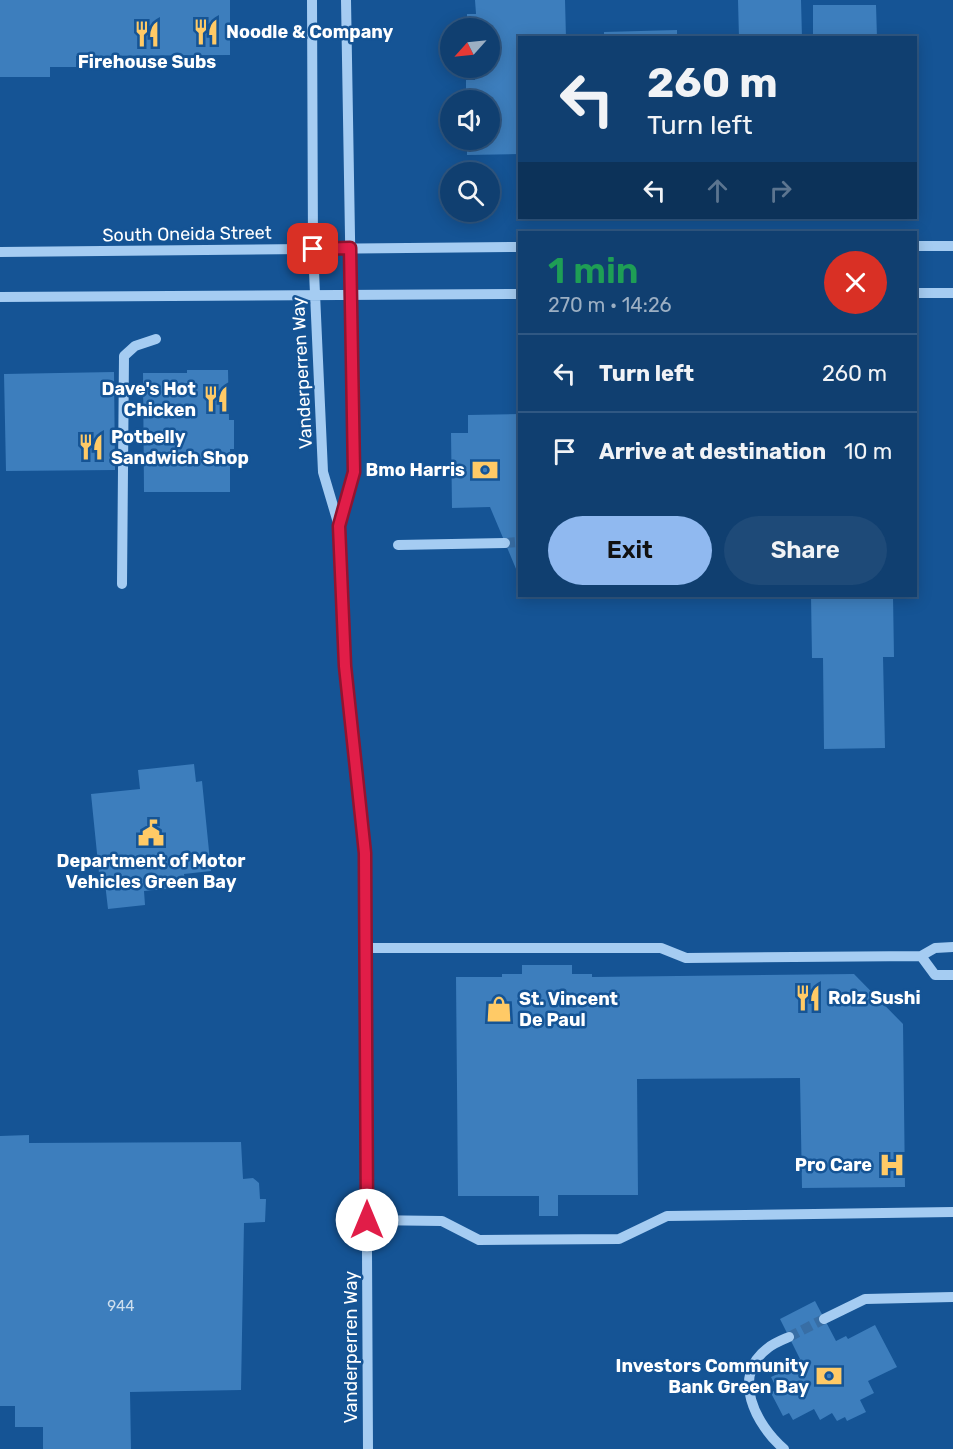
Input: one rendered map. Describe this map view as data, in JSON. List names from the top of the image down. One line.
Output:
{"streets":{"street":["South Oneida Street","Vanderperren Way"]},"crossings":[["South Oneida Street","Vanderperren Way"]],"places":{"restaurant":["Noodle & Company","Firehouse Subs","Dave's Hot Chicken","Potbelly Sandwich Shop","Rolz Sushi"],"bank":["Bmo Harris","Investors Community Bank Green Bay"],"public building":["Department of Motor Vehicles Green Bay"],"shop":["St. Vincent De Paul"],"hospital":["Pro Care"]},"house_numbers":["944"],"north":"bottom left","page":{"turn":["260 m","Turn left"],"heading":["1 min","270 m · 14:26"],"list":[{"name":"Turn left","value":"260 m"},{"name":"Arrive at destination","value":"10 m"}],"buttons":["Exit","Share"]}}
